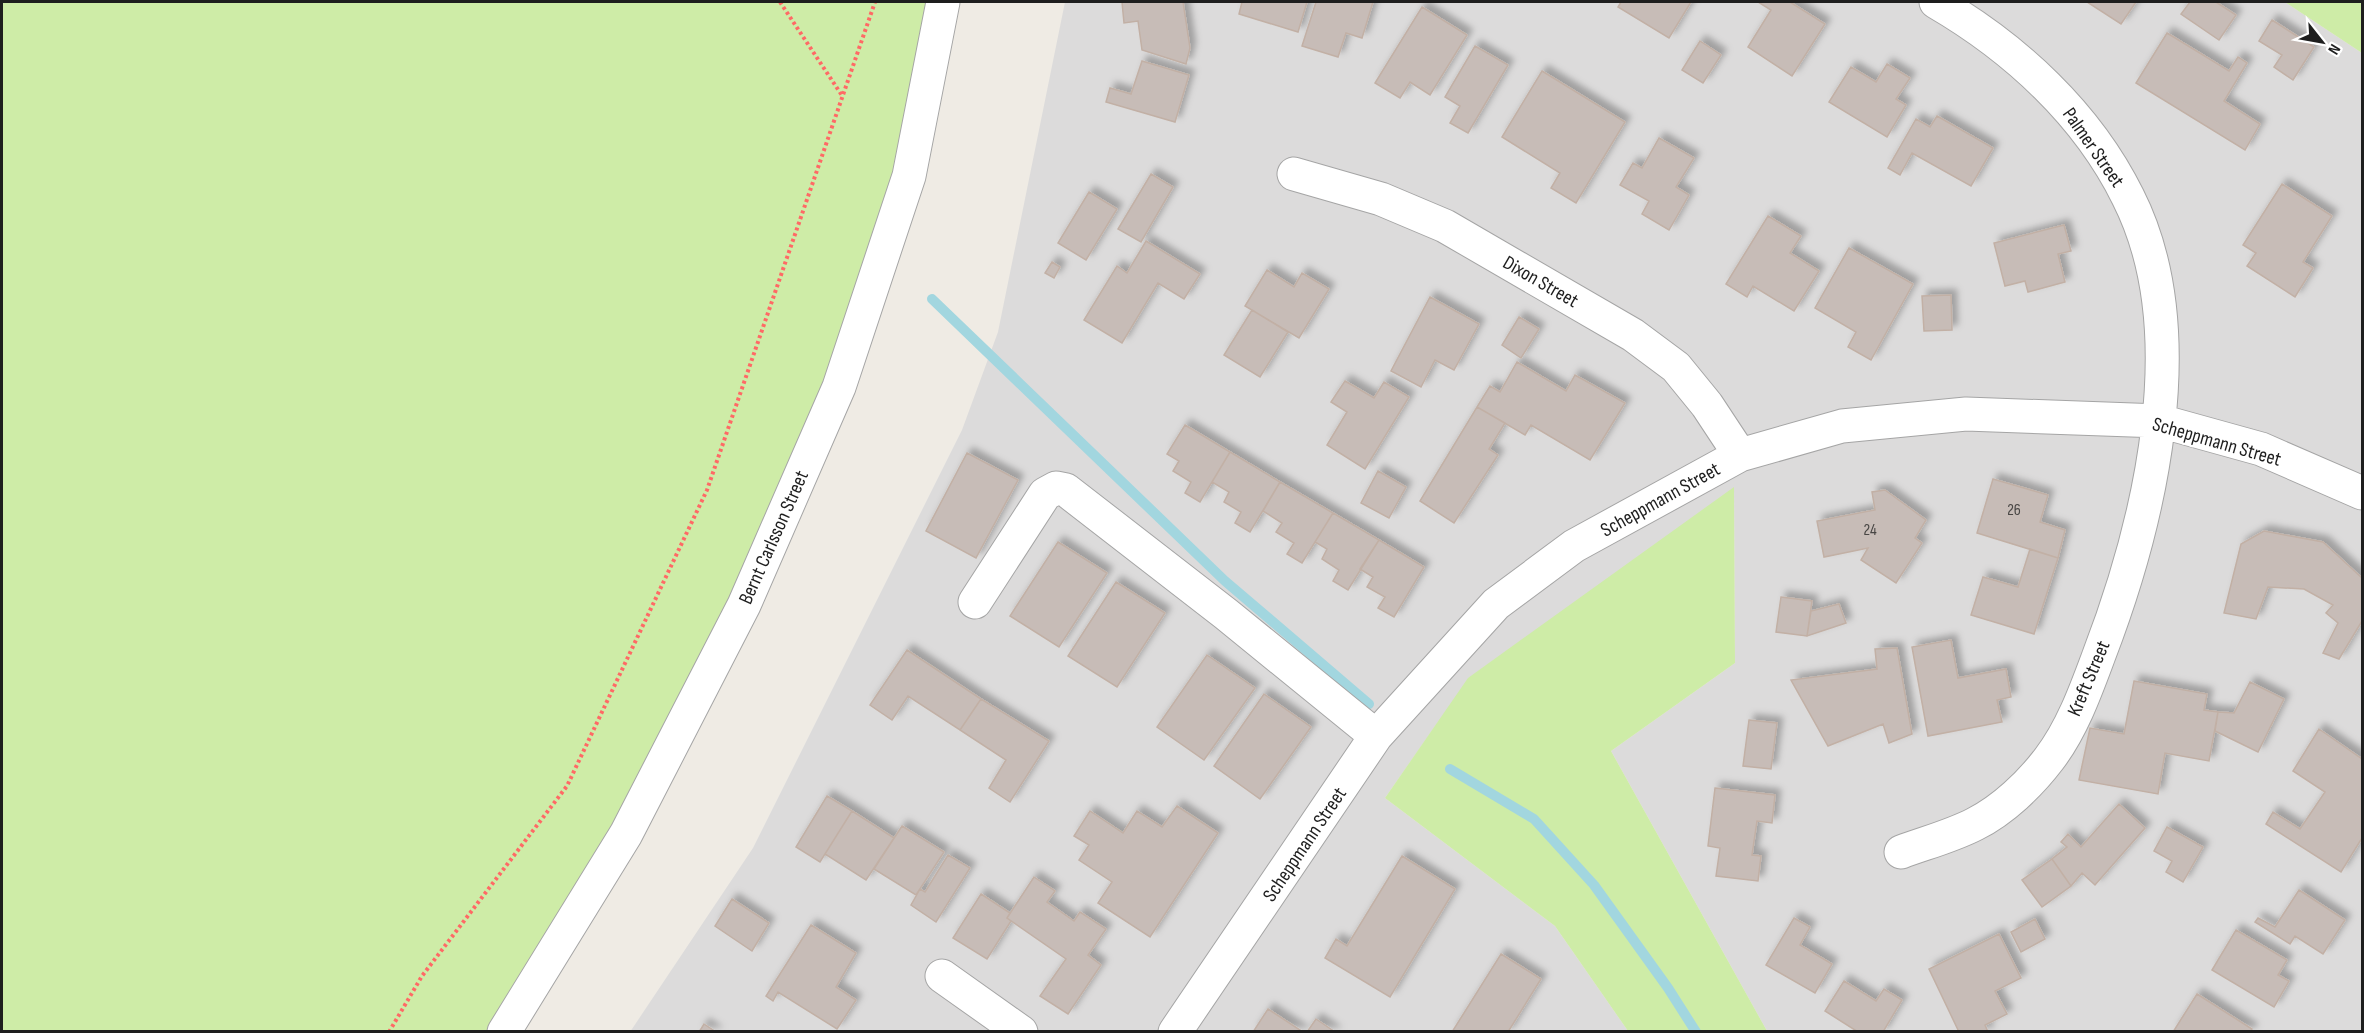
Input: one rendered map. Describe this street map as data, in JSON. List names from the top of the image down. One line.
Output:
{"streets":{"street":["Palmer Street","Dixon Street","Scheppmann Street","Bernt Carlsson Street","Kreft Street"]},"crossings":[["Palmer Street","Scheppmann Street"],["Palmer Street","Kreft Street"],["Dixon Street","Scheppmann Street"],["Scheppmann Street","Kreft Street"]],"house_numbers":["26","24"],"north":"bottom right"}
